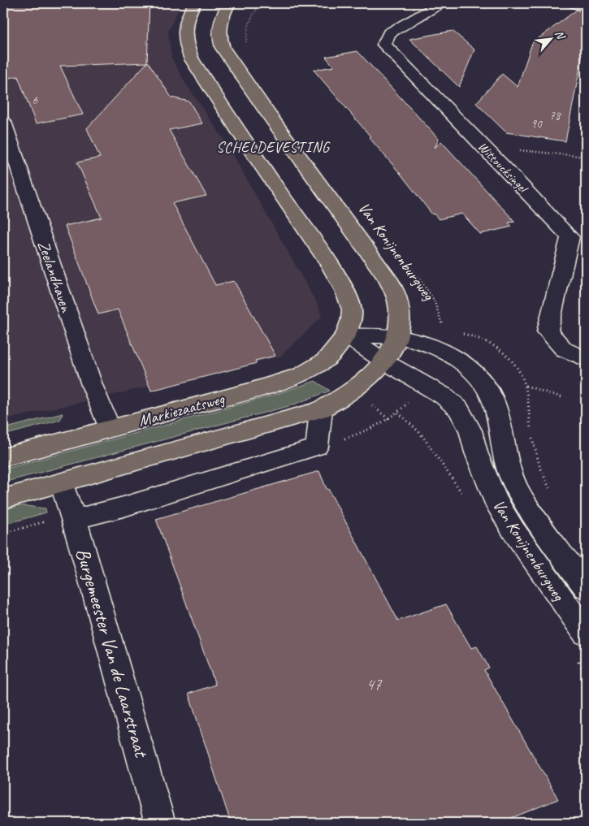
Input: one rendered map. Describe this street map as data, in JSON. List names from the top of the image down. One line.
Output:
{"streets":{"main road":["Van Konijnenburgweg","Markiezaatsweg"],"street":["Wittoucksingel","Zeelandhaven","Burgemeester Van de Laarstraat"]},"crossings":[["Van Konijnenburgweg","Markiezaatsweg"],["Zeelandhaven","Markiezaatsweg"]],"districts":["SCHELDEVESTING"],"house_numbers":["6","78","90","47"],"north":"top right"}
